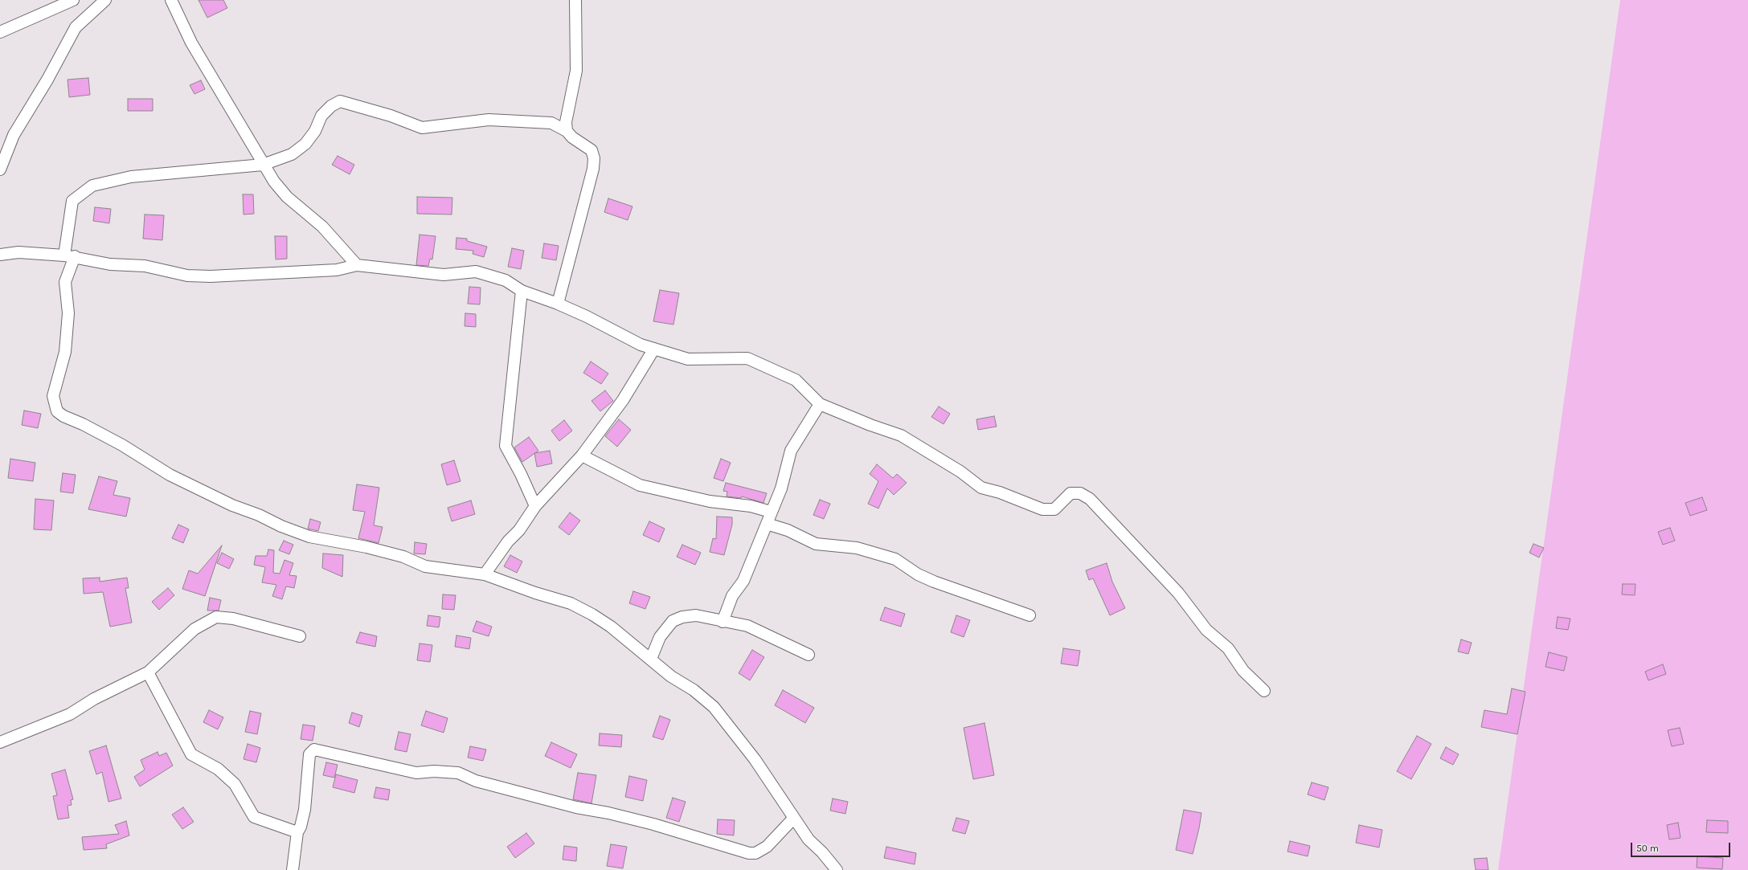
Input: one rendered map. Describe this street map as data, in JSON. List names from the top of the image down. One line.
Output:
{"scale_bar":"50 m"}
